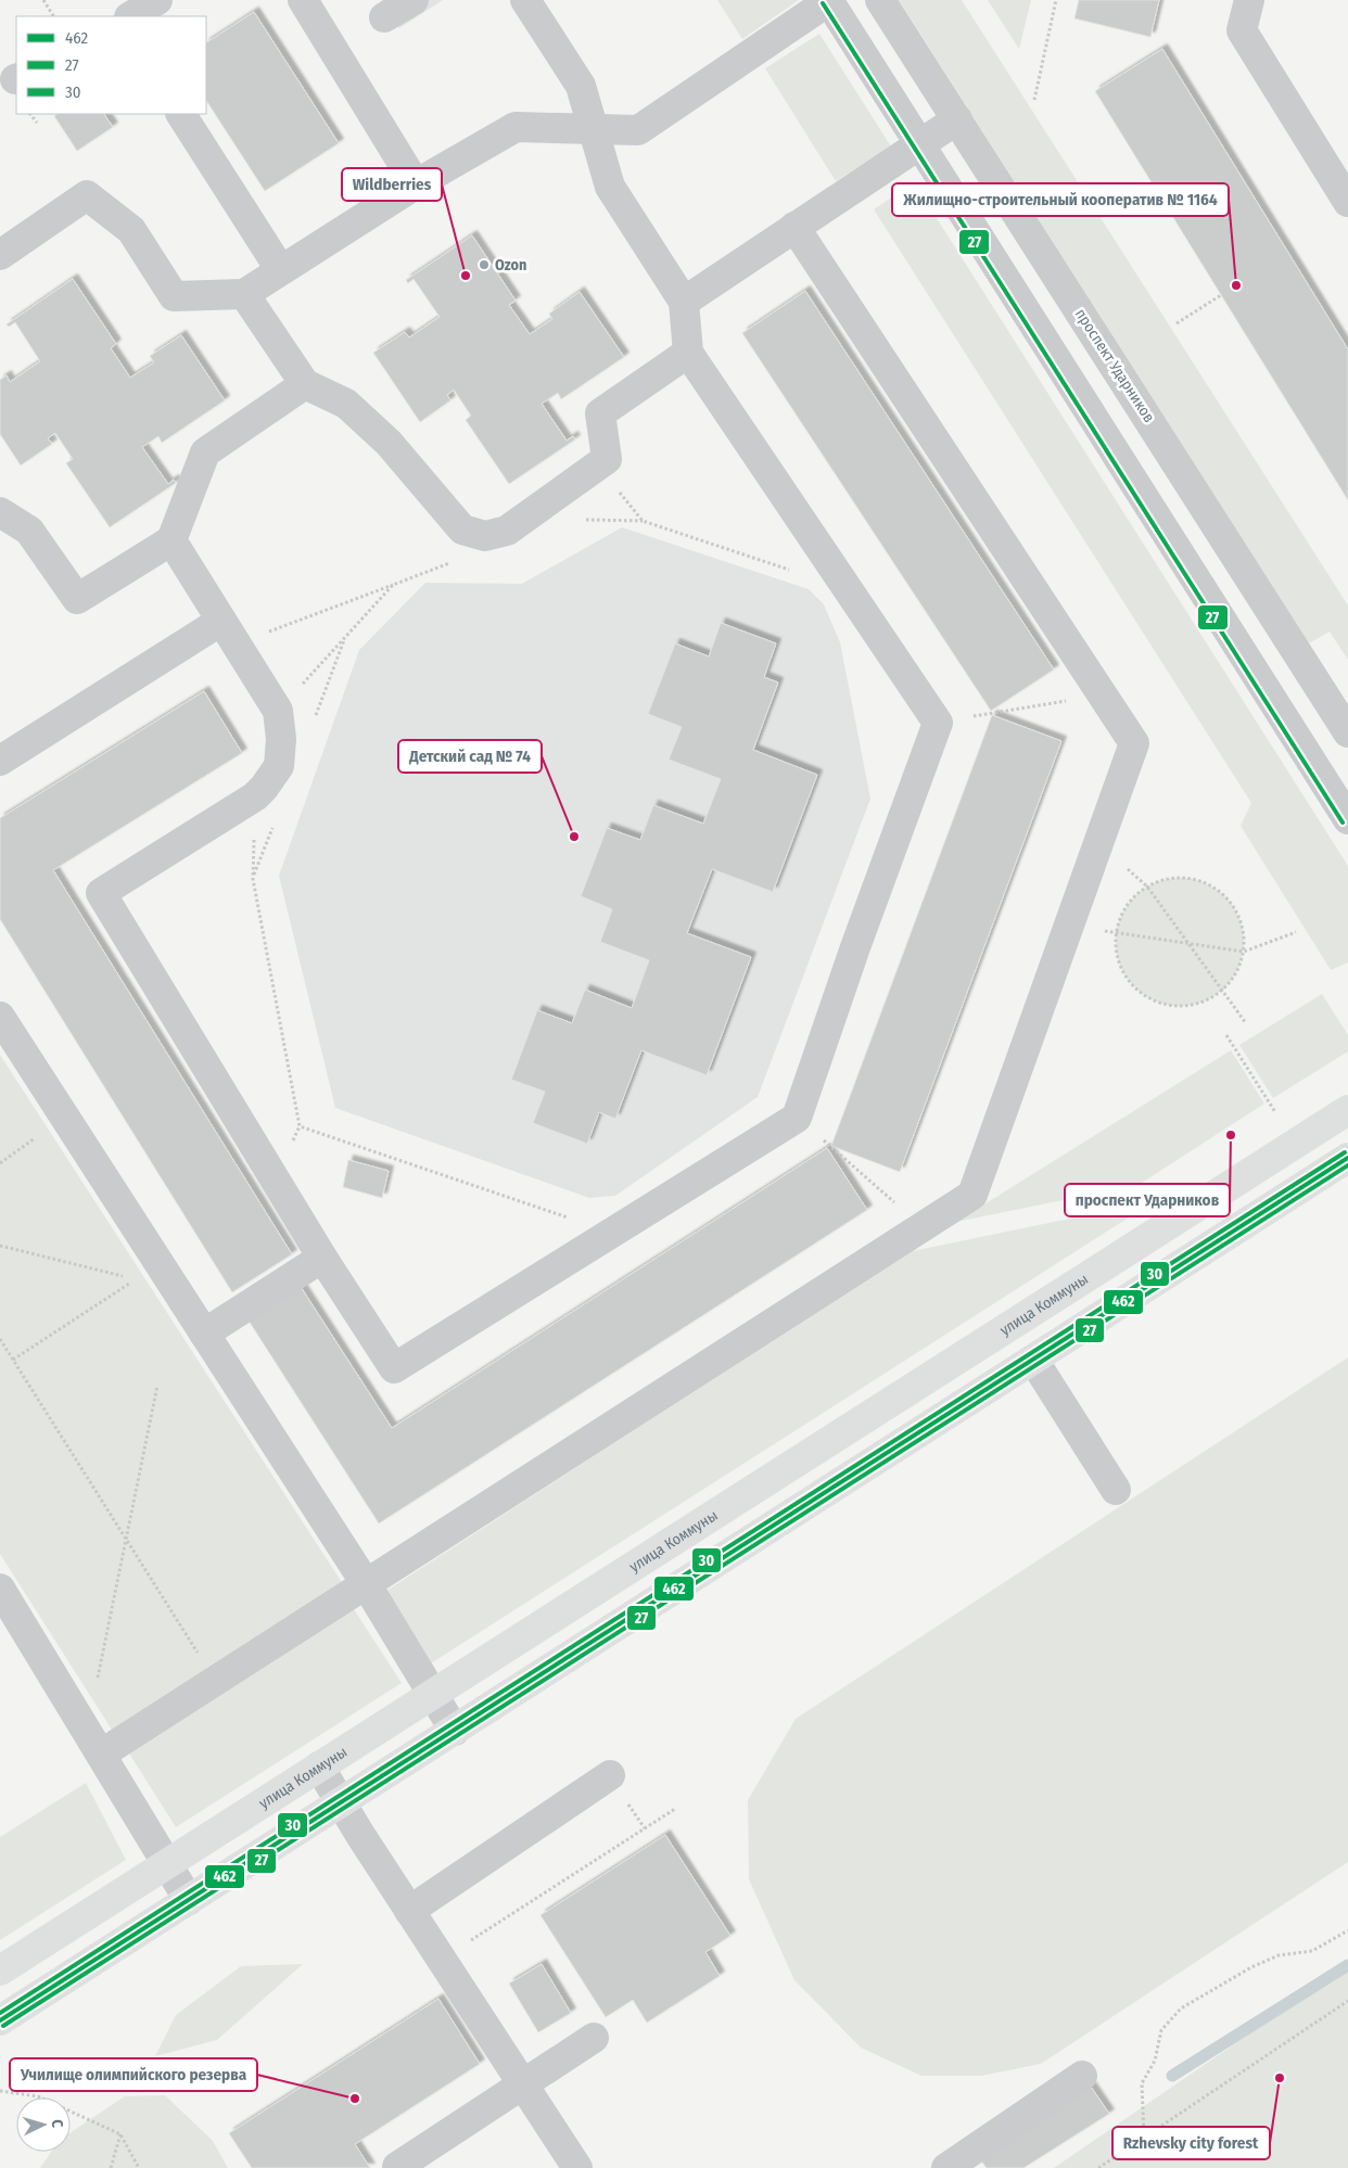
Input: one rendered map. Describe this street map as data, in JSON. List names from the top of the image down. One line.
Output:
{"streets":{"main road":["улица Коммуны"],"street":["проспект Ударников"]},"places":["Ozon","Wildberries","Жилищно-строительный кооператив № 1164","Детский сад № 74","проспект Ударников","Rzhevsky city forest","Училище олимпийского резерва"],"lines":["transit line 27","transit line 30","transit line 462"],"legend":["462","27","30"],"north":"right"}
